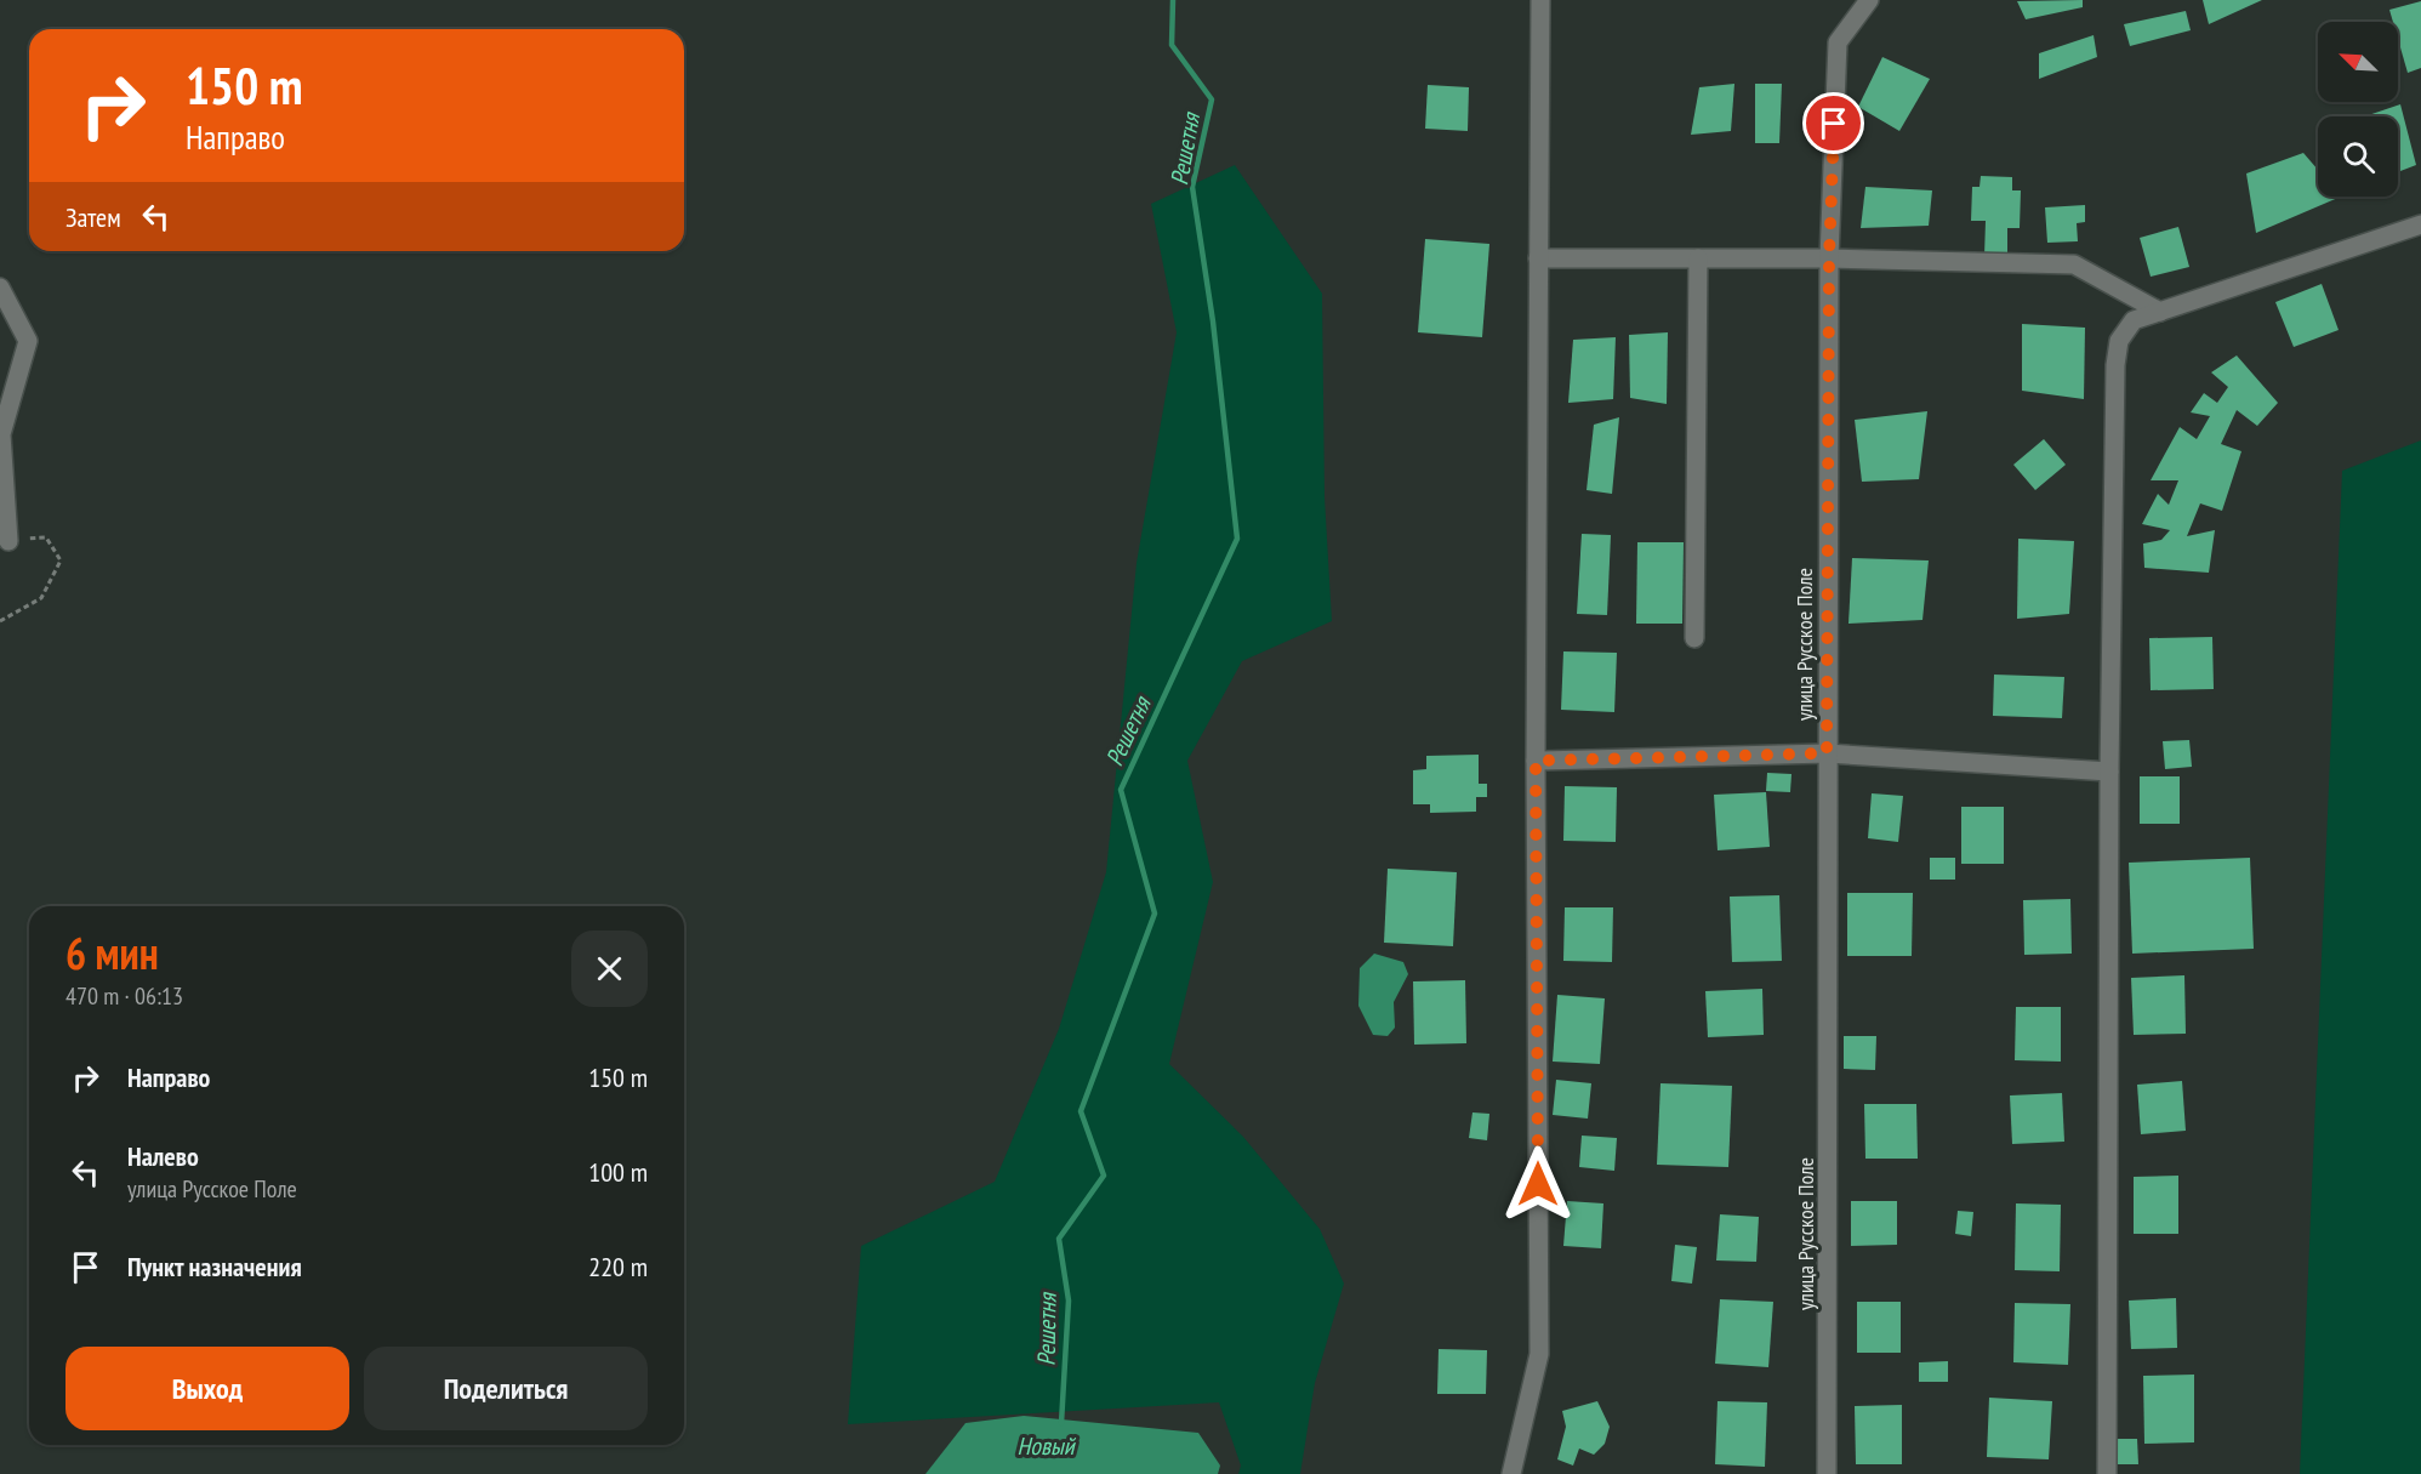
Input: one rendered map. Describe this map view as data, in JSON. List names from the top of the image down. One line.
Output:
{"streets":{"street":["улица Русское Поле"]},"water":["Решетня","Новый"],"north":"top left","page":{"turn":["150 m","Направо"],"then":"Затем","heading":["6 мин","470 m · 06:13"],"list":[{"name":"Направо","value":"150 m"},{"name":"Налево","note":"улица Русское Поле","value":"100 m"},{"name":"Пункт назначения","value":"220 m"}],"buttons":["Выход","Поделиться"]}}
